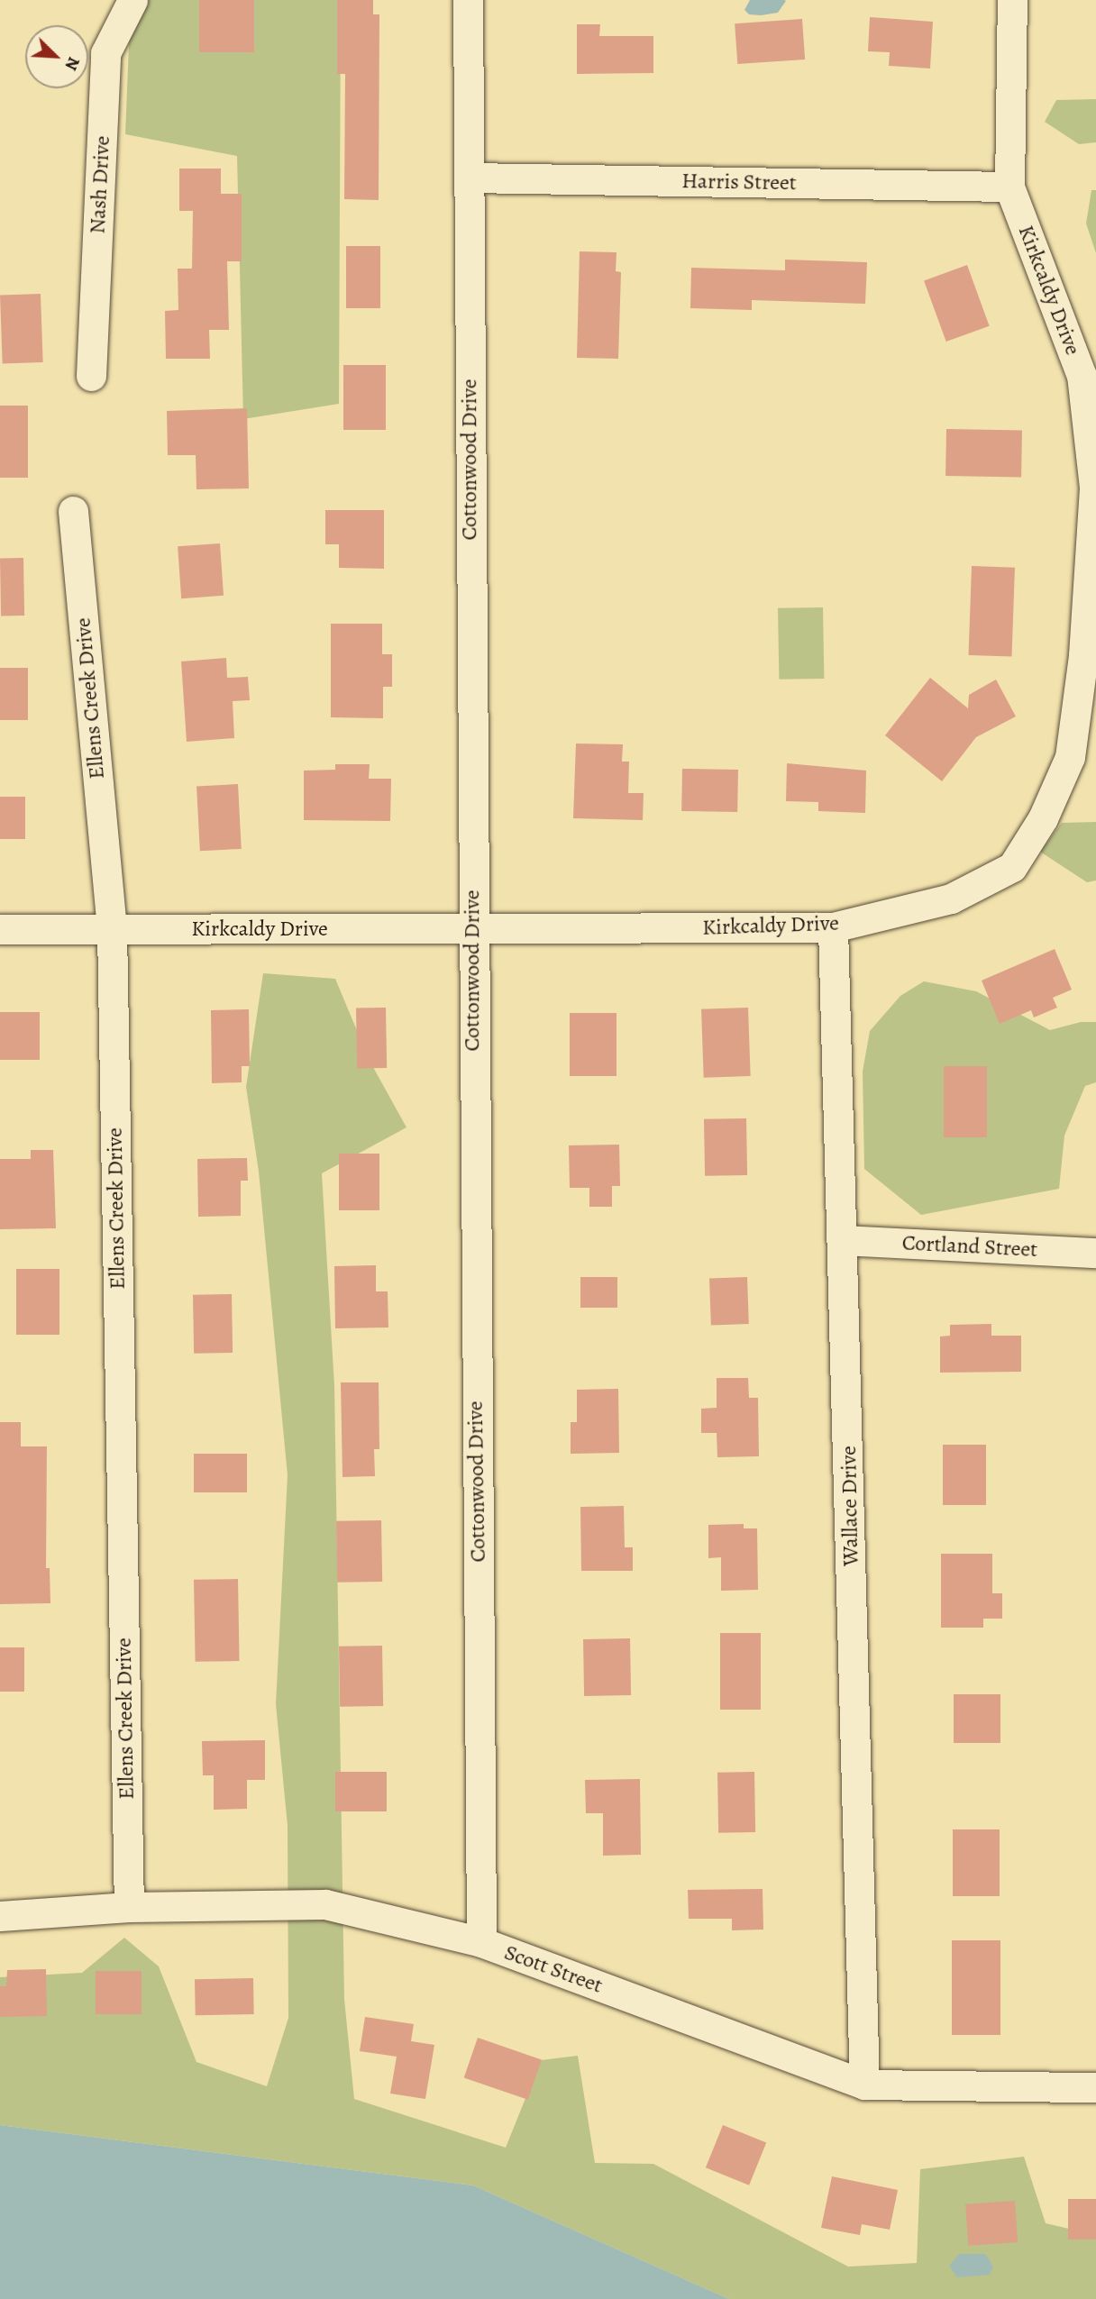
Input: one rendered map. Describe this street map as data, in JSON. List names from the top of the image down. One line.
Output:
{"streets":{"street":["Harris Street","Nash Drive","Kirkcaldy Drive","Cottonwood Drive","Ellens Creek Drive","Cortland Street","Wallace Drive","Scott Street"]},"crossings":[["Harris Street","Kirkcaldy Drive"],["Harris Street","Cottonwood Drive"],["Kirkcaldy Drive","Cottonwood Drive"],["Kirkcaldy Drive","Ellens Creek Drive"],["Kirkcaldy Drive","Wallace Drive"],["Cottonwood Drive","Scott Street"],["Ellens Creek Drive","Scott Street"],["Cortland Street","Wallace Drive"],["Wallace Drive","Scott Street"]],"north":"bottom right"}
